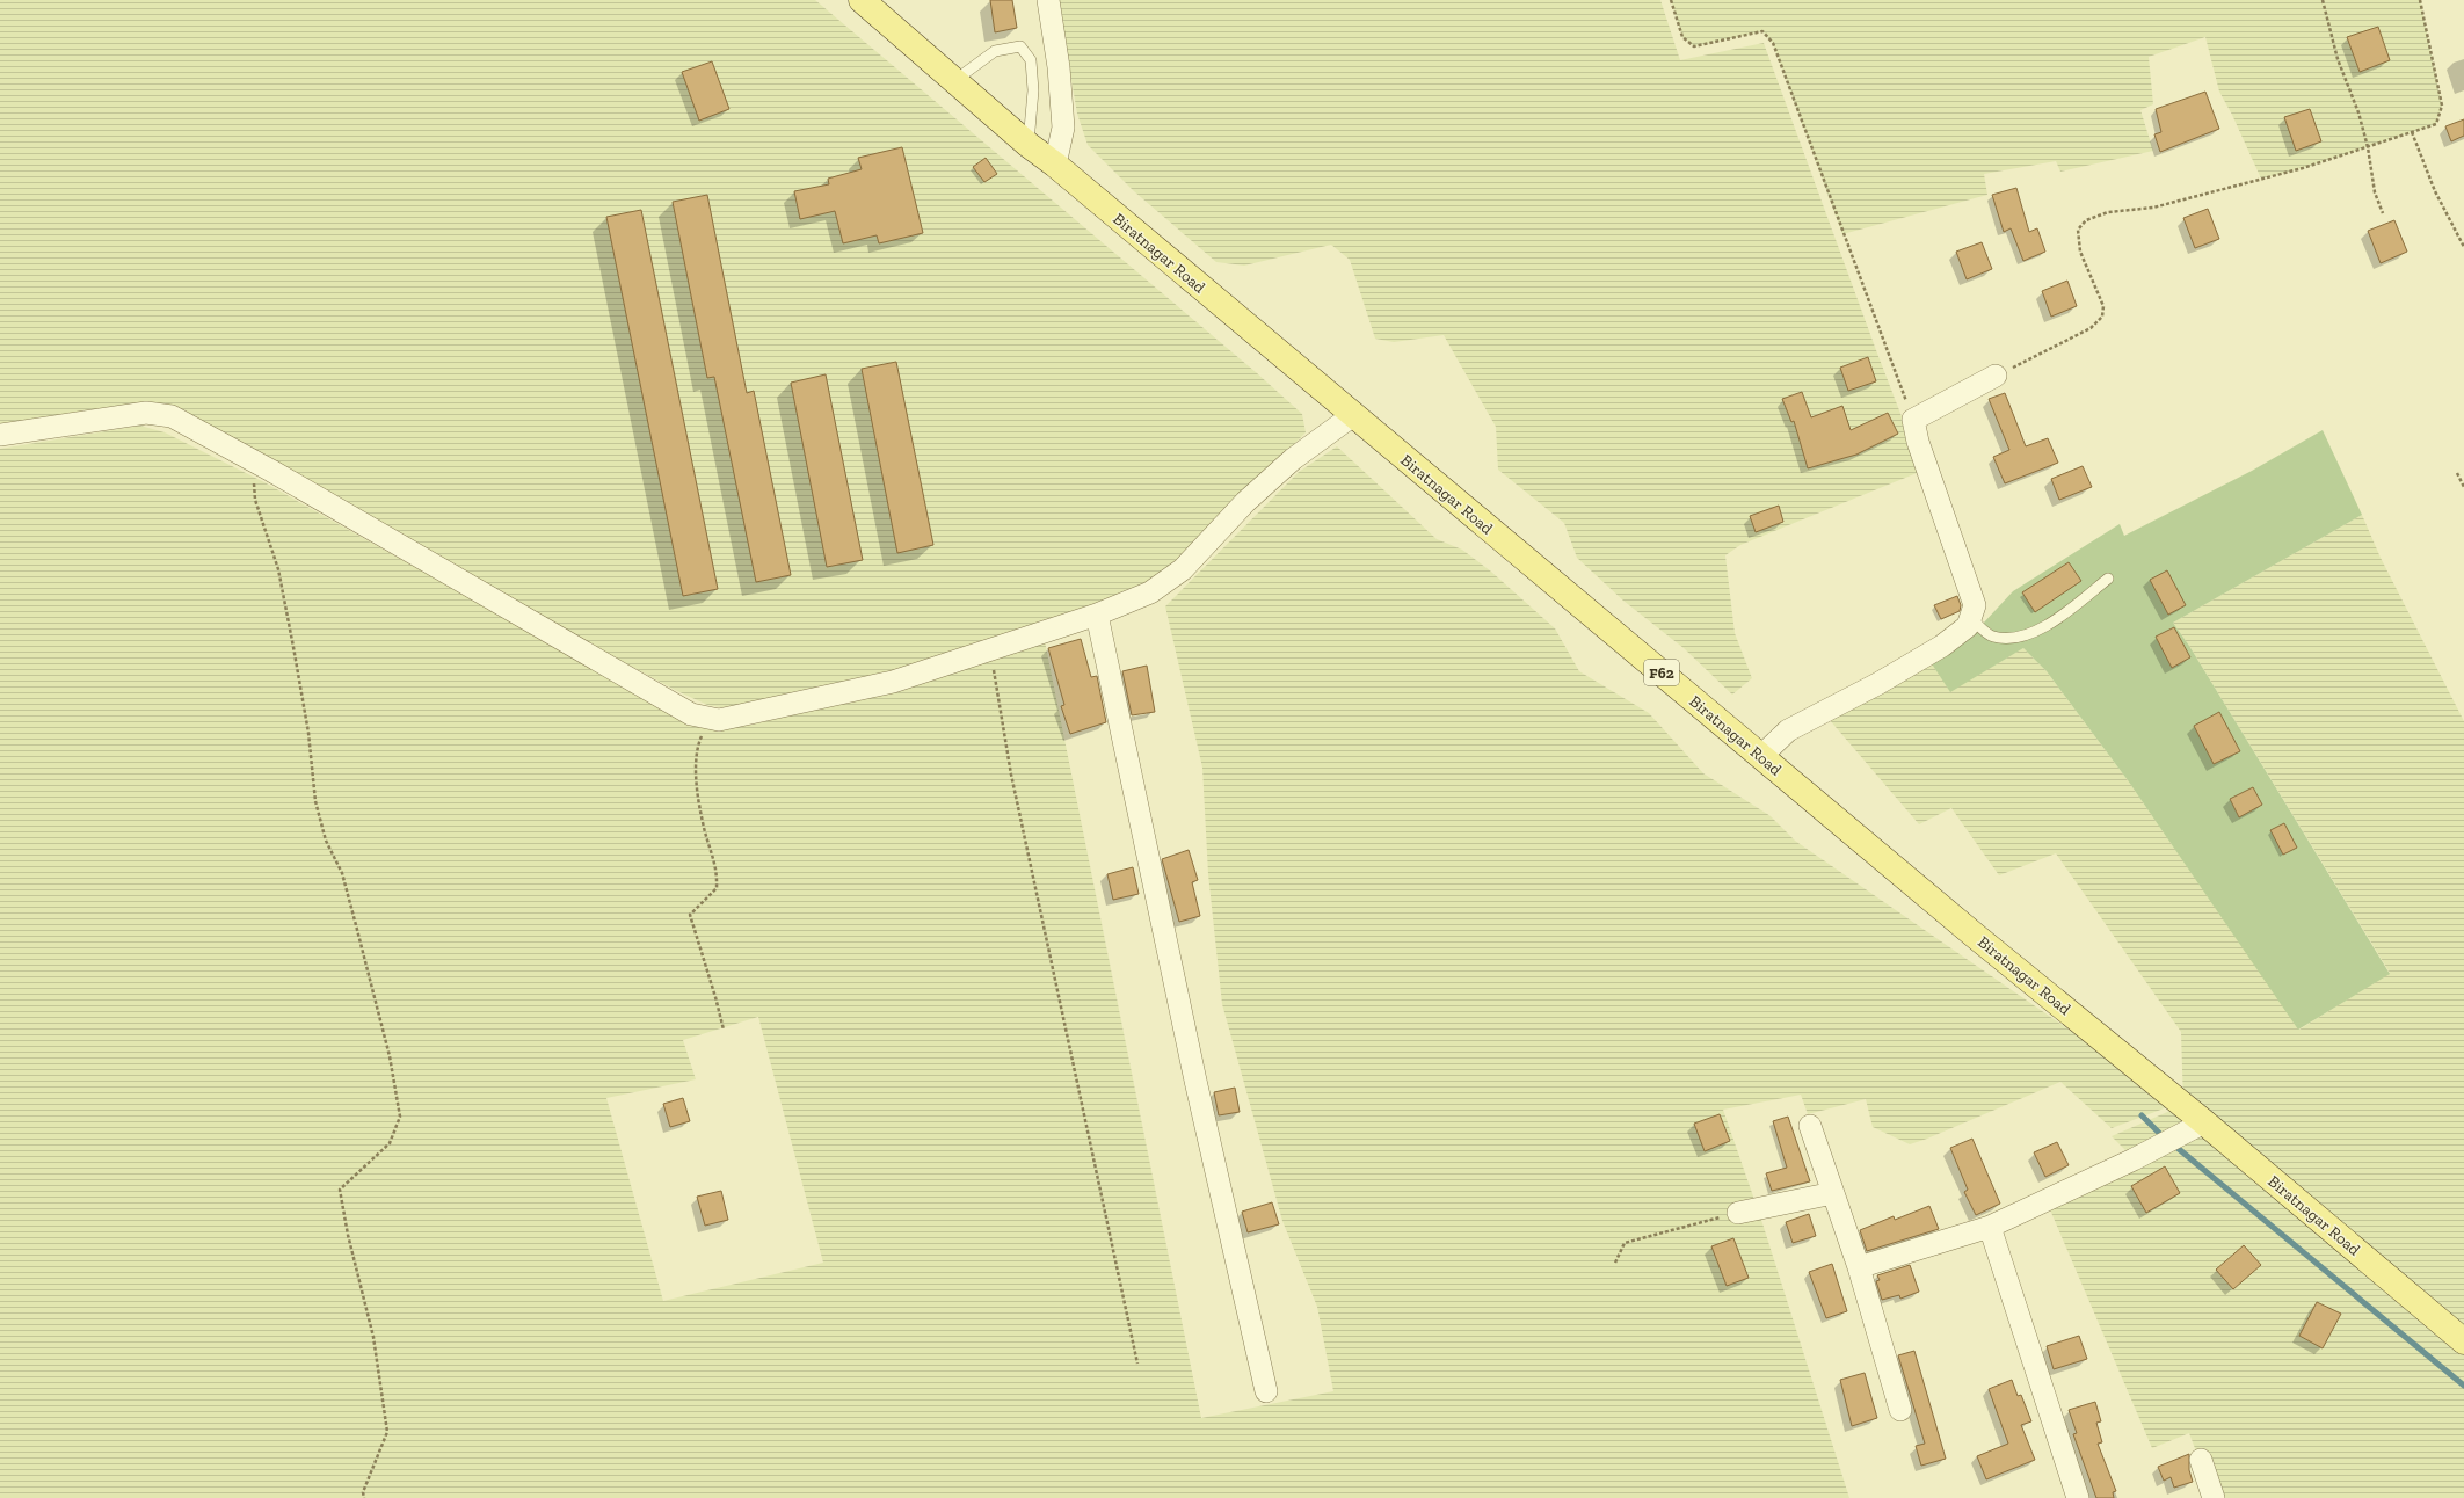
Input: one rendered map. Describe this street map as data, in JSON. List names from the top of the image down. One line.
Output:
{"streets":{"main road":["Biratnagar Road","F62"]}}
